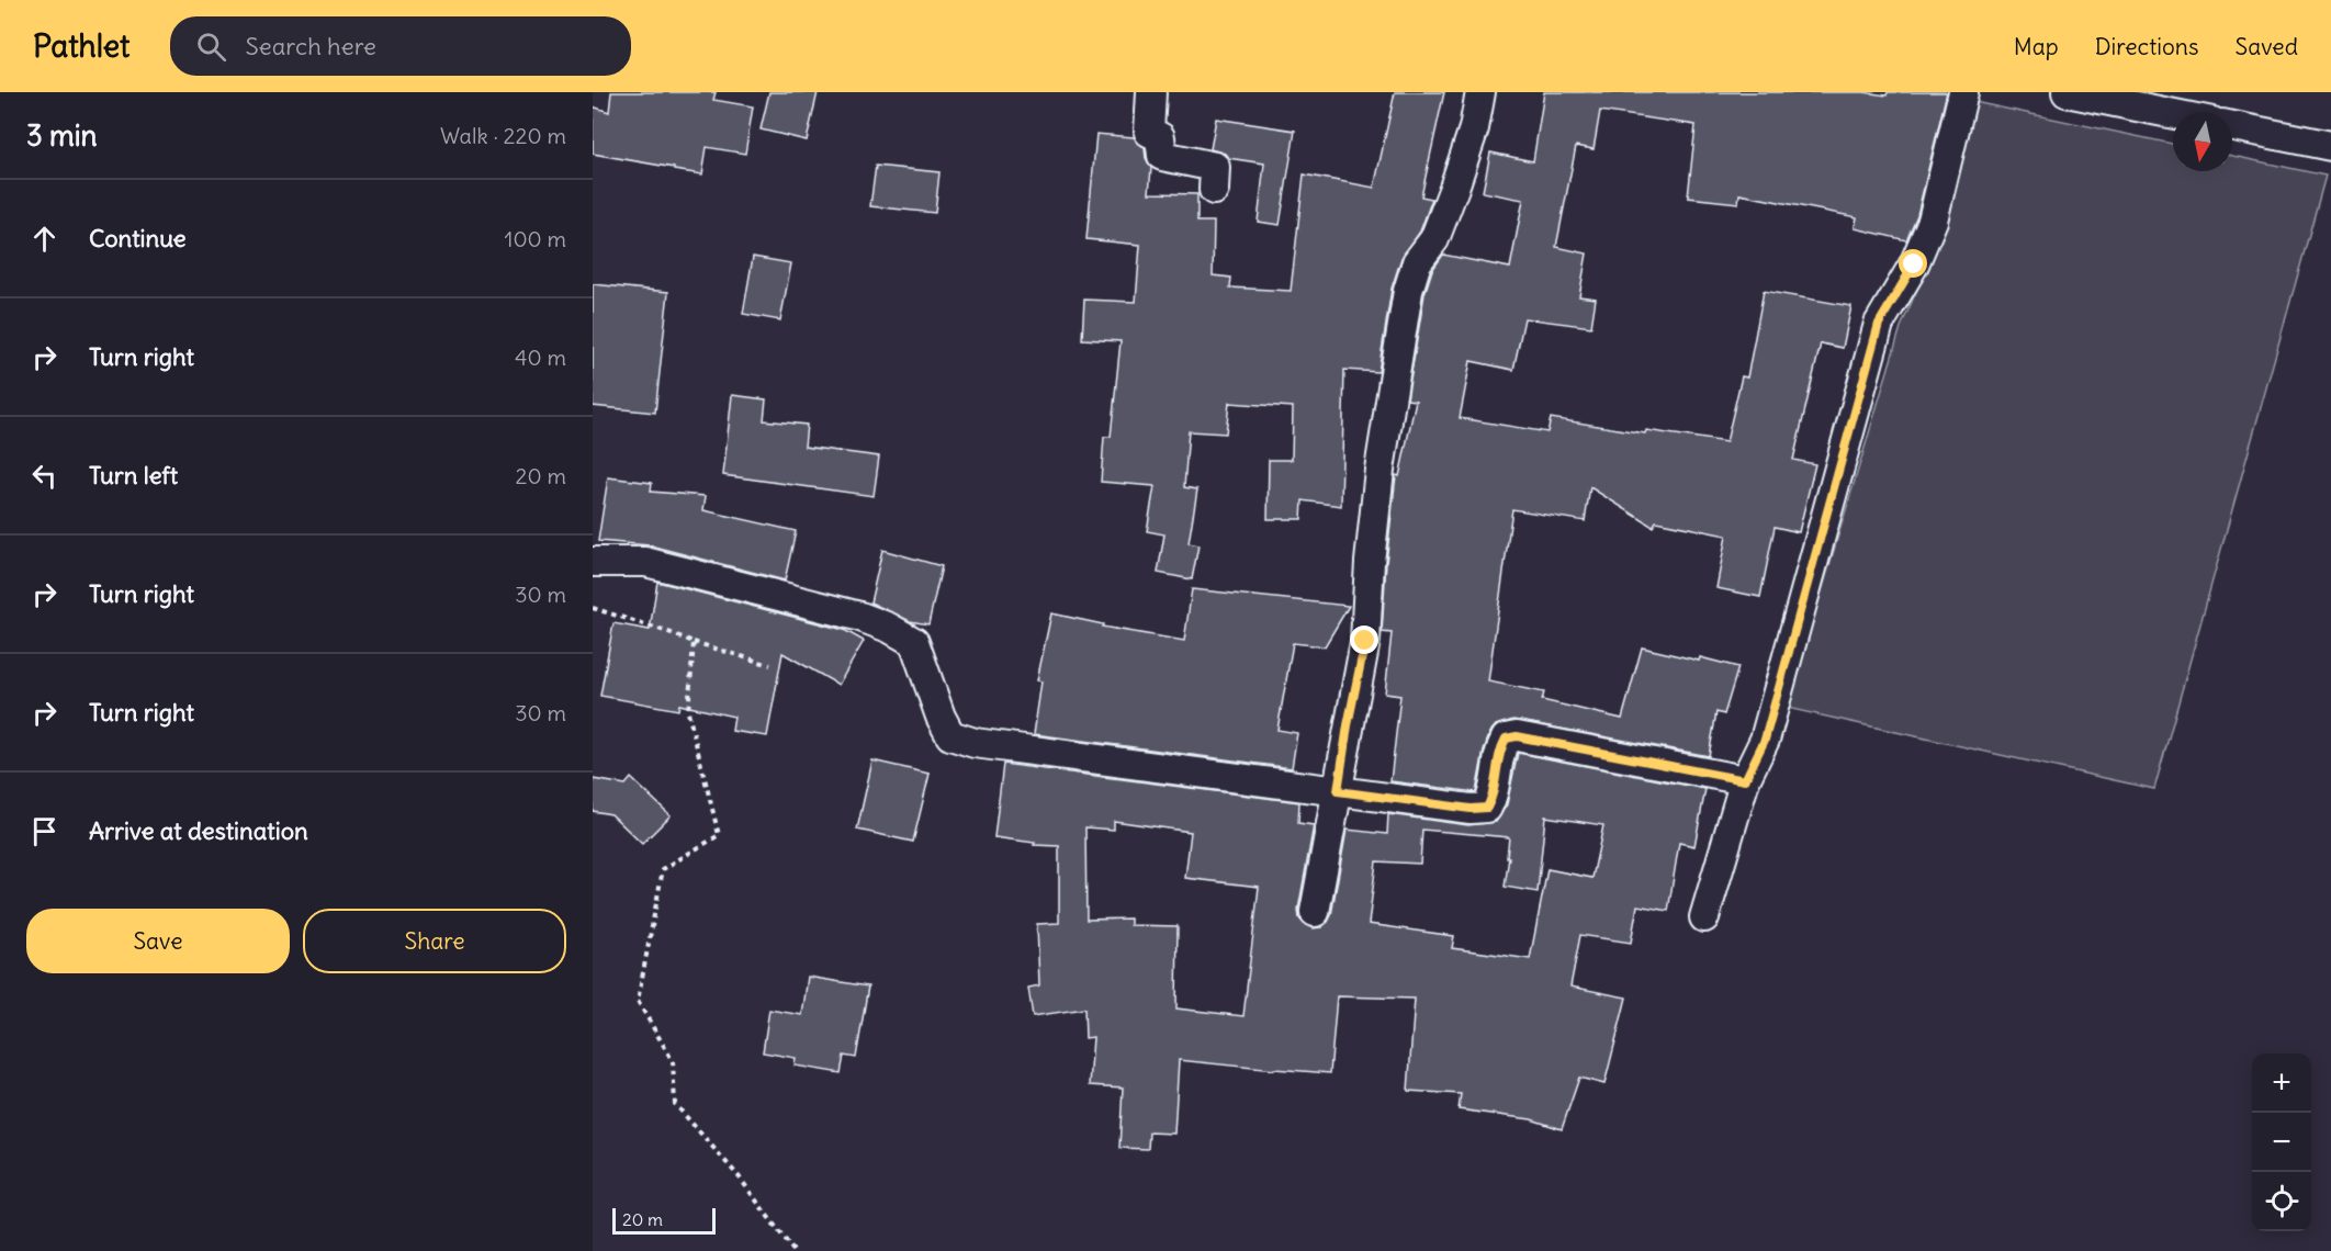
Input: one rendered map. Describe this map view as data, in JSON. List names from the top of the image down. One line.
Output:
{"scale_bar":"20 m","north":"bottom","page":{"header":"Pathlet","search":"Search here","nav":["Map","Directions","Saved"],"heading":["3 min","Walk · 220 m"],"list":[["Continue","100 m"],["Turn right","40 m"],["Turn left","20 m"],["Turn right","30 m"],["Turn right","30 m"],"Arrive at destination"],"buttons":["Save","Share"],"map_buttons":["+","−"],"scale":"20 m"}}
